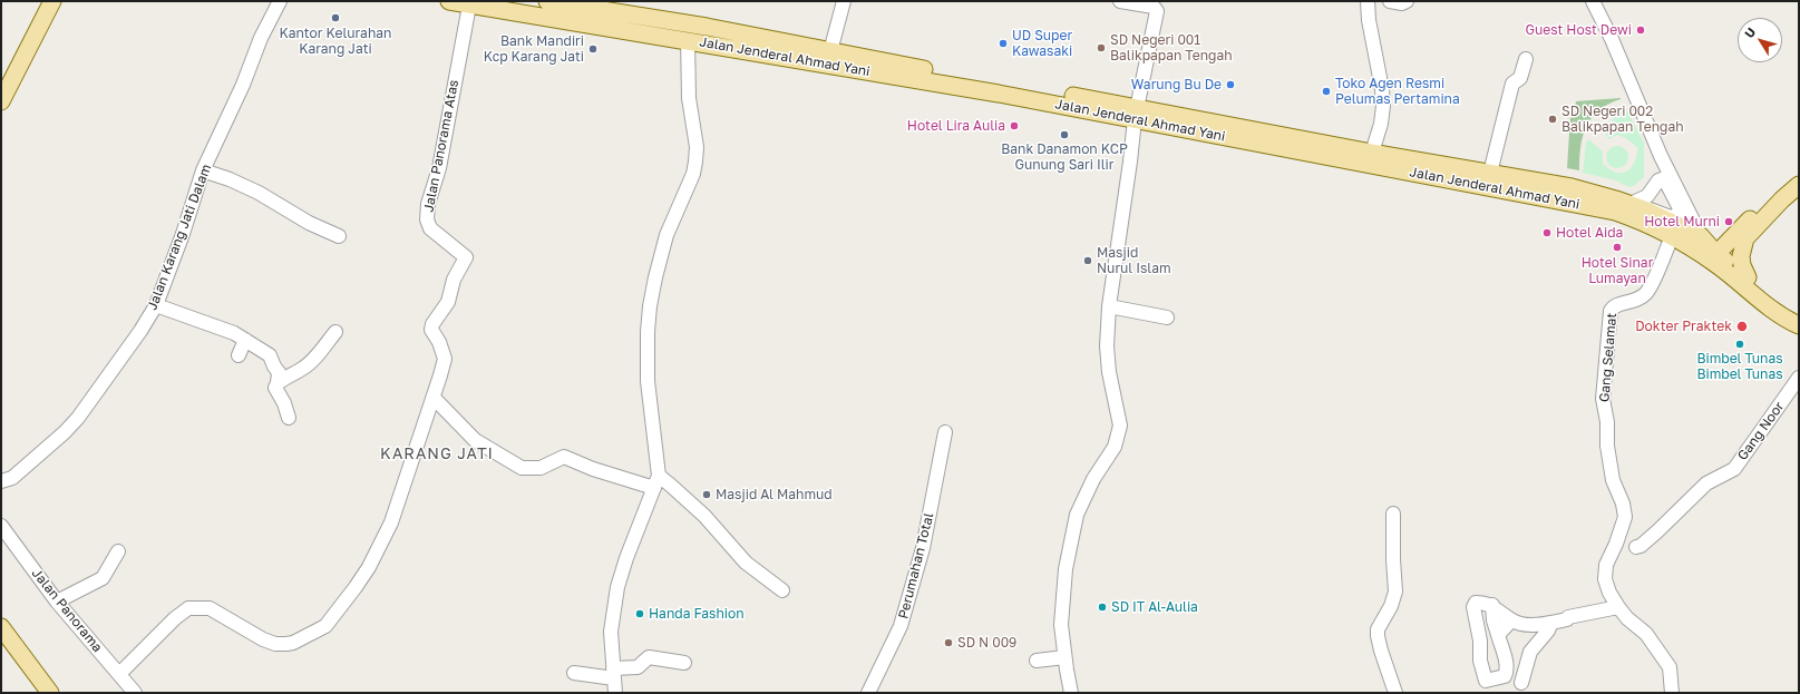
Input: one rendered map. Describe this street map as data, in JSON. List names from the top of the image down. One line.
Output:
{"streets":{"main road":["Jalan Jenderal Ahmad Yani"],"street":["Jalan Panorama Atas","Jalan Karang Jati Dalam","Gang Selamat","Gang Noor","Perumahan Total","Jalan Panorama"]},"crossings":[["Jalan Jenderal Ahmad Yani","Jalan Panorama Atas"],["Jalan Jenderal Ahmad Yani","Gang Selamat"],["Jalan Panorama Atas","Jalan Panorama"]],"districts":["KARANG JATI"],"places":["Kantor Kelurahan Karang Jati","Guest Host Dewi","UD Super Kawasaki","SD Negeri 001 Balikpapan Tengah","Bank Mandiri Kcp Karang Jati","Warung Bu De","Toko Agen Resmi Pelumas Pertamina","SD Negeri 002 Balikpapan Tengah","Hotel Lira Aulia","Bank Danamon KCP Gunung Sari Ilir","Hotel Murni","Hotel Aida","Hotel Sinar Lumayan","Masjid Nurul Islam","Dokter Praktek","Bimbel Tunas Bimbel Tunas","Masjid Al Mahmud","SD IT Al-Aulia","Handa Fashion","SD N 009"],"north":"top left"}
